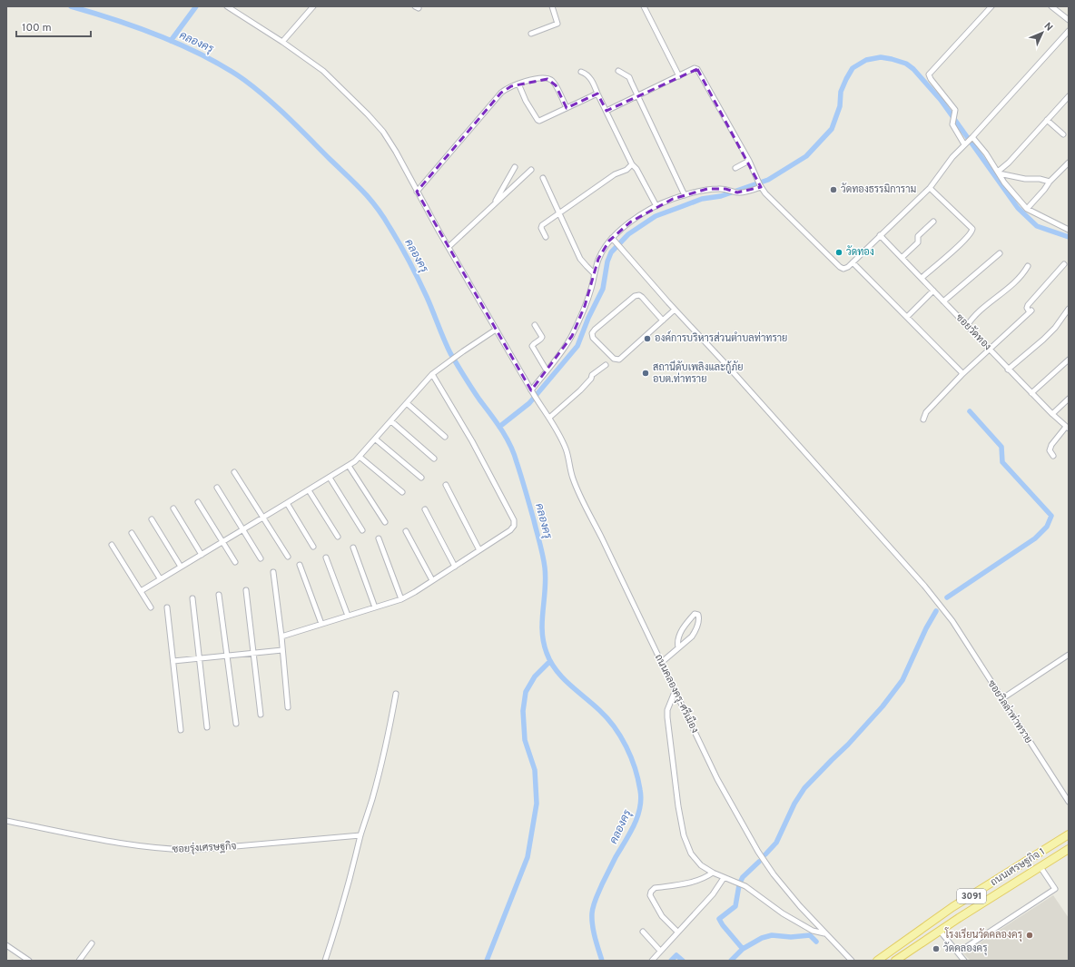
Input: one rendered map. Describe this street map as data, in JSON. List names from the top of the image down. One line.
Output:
{"streets":{"main road":["ถนนเศรษฐกิจ 1","3091"],"street":["ซอยวัดทอง","ถนนคลองครุ-ศรีเมือง","ซอยวิลล่าท่าทราย","ซอยรุ่งเศรษฐกิจ"]},"water":["คลองครุ"],"places":["วัดทองธรรมิการาม","วัดทอง","องค์การบริหารส่วนตำบลท่าทราย","สถานีดับเพลิงและกู้ภัย อบต.ท่าทราย","โรงเรียนวัดคลองครุ","วัดคลองครุ"],"scale_bar":"100 m","north":"top right"}
